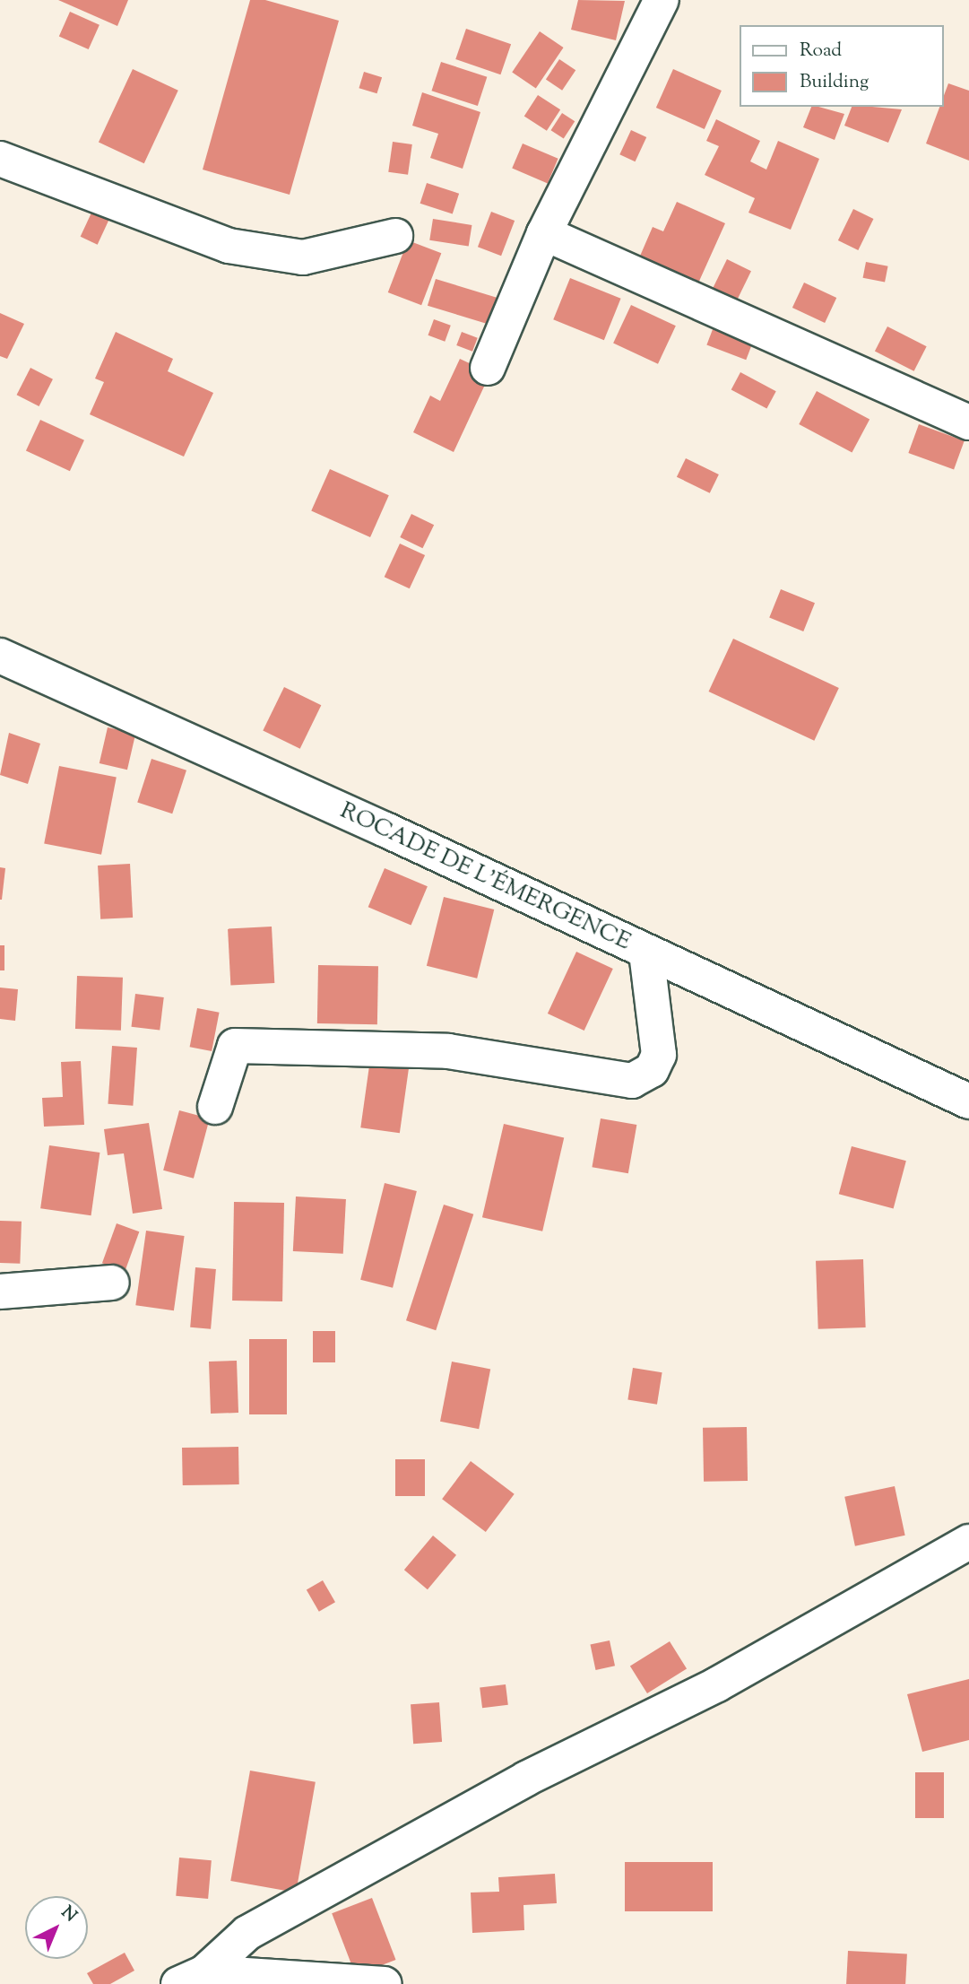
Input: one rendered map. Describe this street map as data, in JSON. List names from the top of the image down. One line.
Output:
{"streets":{"street":["ROCADE DE L'ÉMERGENCE"]},"legend":["Road","Building"],"north":"top right"}
